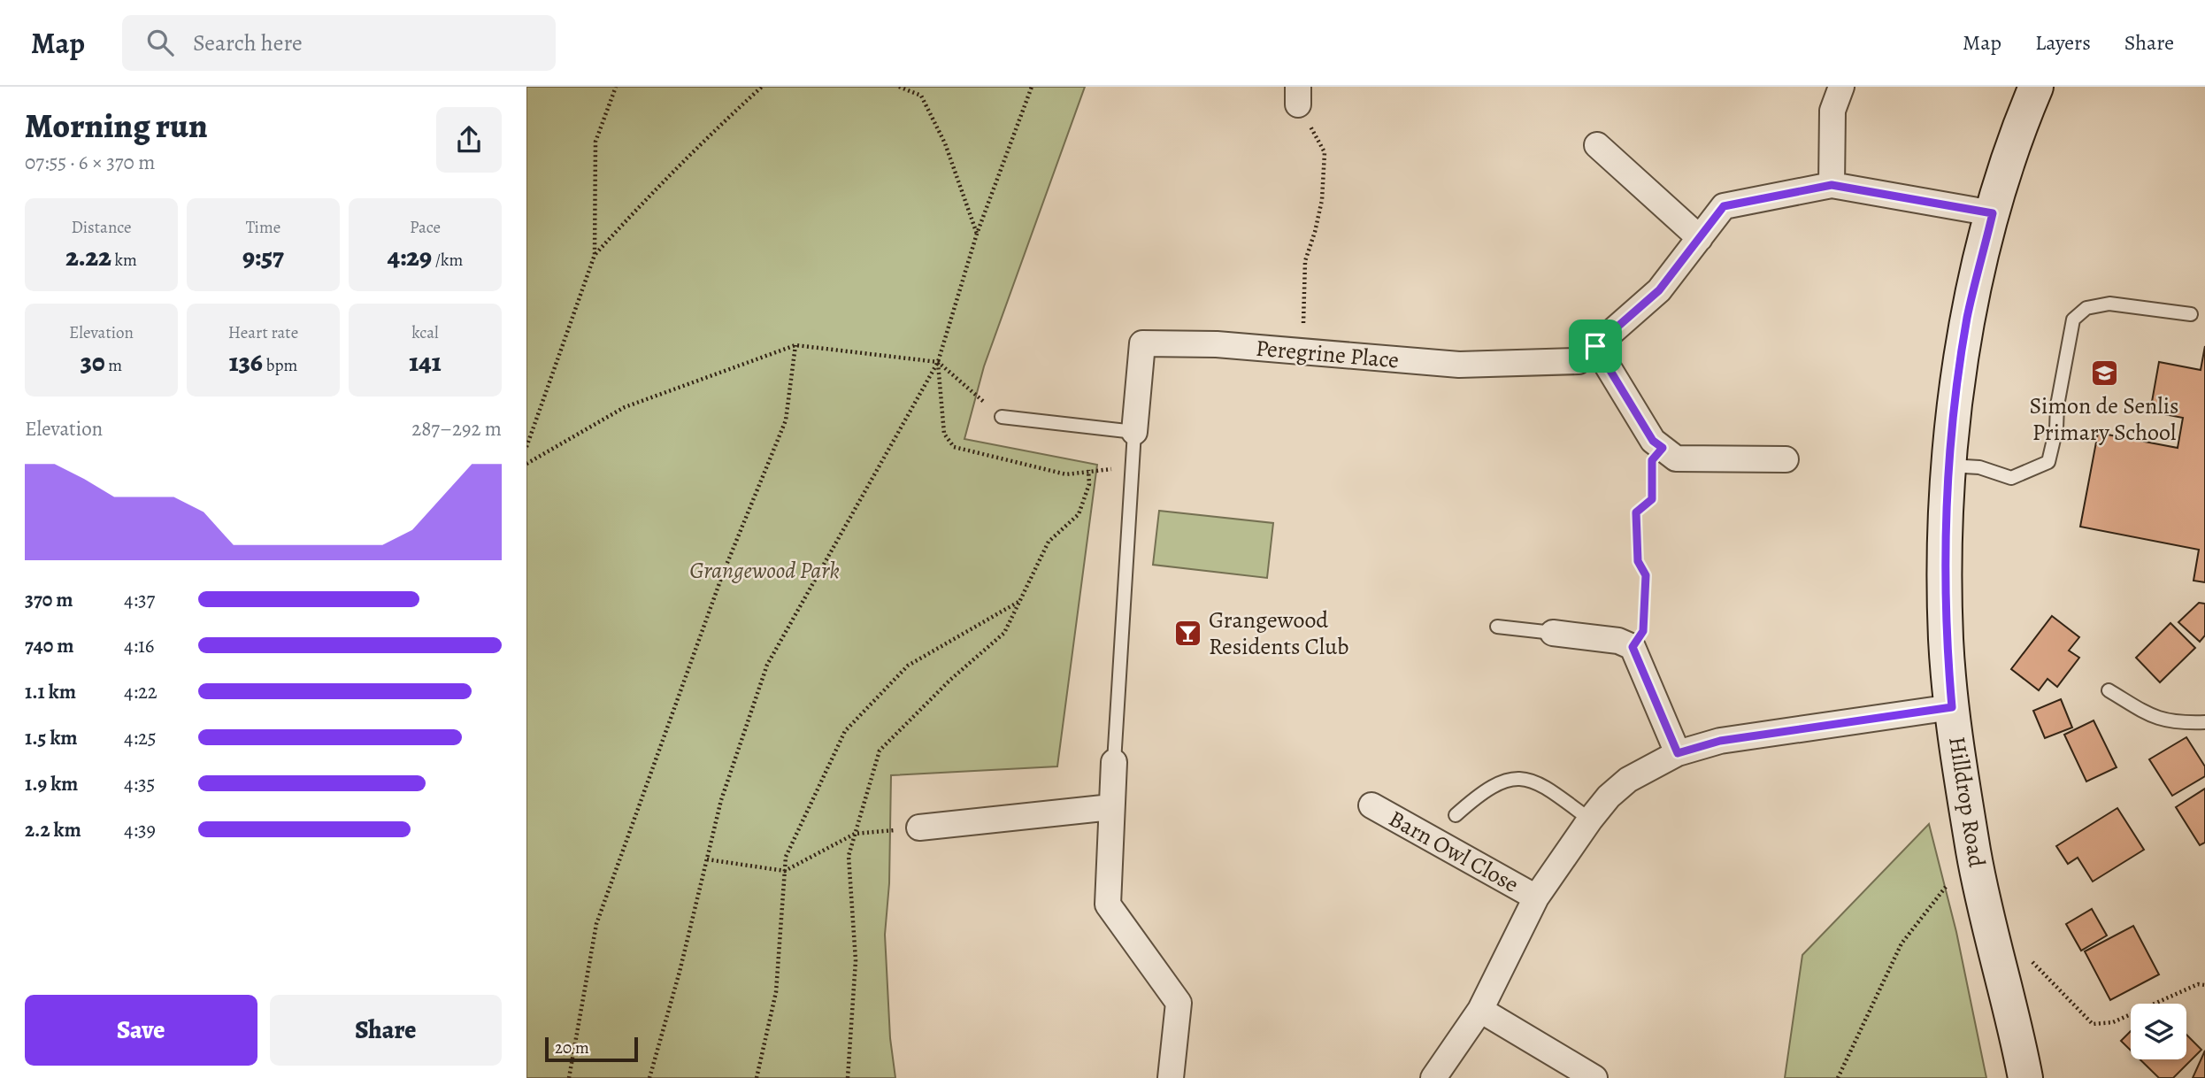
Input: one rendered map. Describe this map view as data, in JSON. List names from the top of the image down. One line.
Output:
{"streets":{"street":["Peregrine Place","Hilldrop Road","Barn Owl Close"]},"crossings":[["Peregrine Place","Hilldrop Road"],["Hilldrop Road","Barn Owl Close"]],"parks":["Grangewood Park"],"places":{"school or university":["Simon de Senlis Primary School"],"bar":["Grangewood Residents Club"]},"scale_bar":"20 m","page":{"header":"Map","search":"Search here","nav":["Map","Layers","Share"],"heading":["Morning run","07:55 · 6 × 370 m"],"stats":[["Distance","2.22 km"],["Time","9:57"],["Pace","4:29 /km"],["Elevation","30 m"],["Heart rate","136 bpm"],["kcal","141"]],"chart":["Elevation","287–292 m"],"list":[{"name":"370 m","note":"4:37"},{"name":"740 m","note":"4:16"},{"name":"1.1 km","note":"4:22"},{"name":"1.5 km","note":"4:25"},{"name":"1.9 km","note":"4:35"},{"name":"2.2 km","note":"4:39"}],"buttons":["Save","Share"],"scale":"20 m"}}
